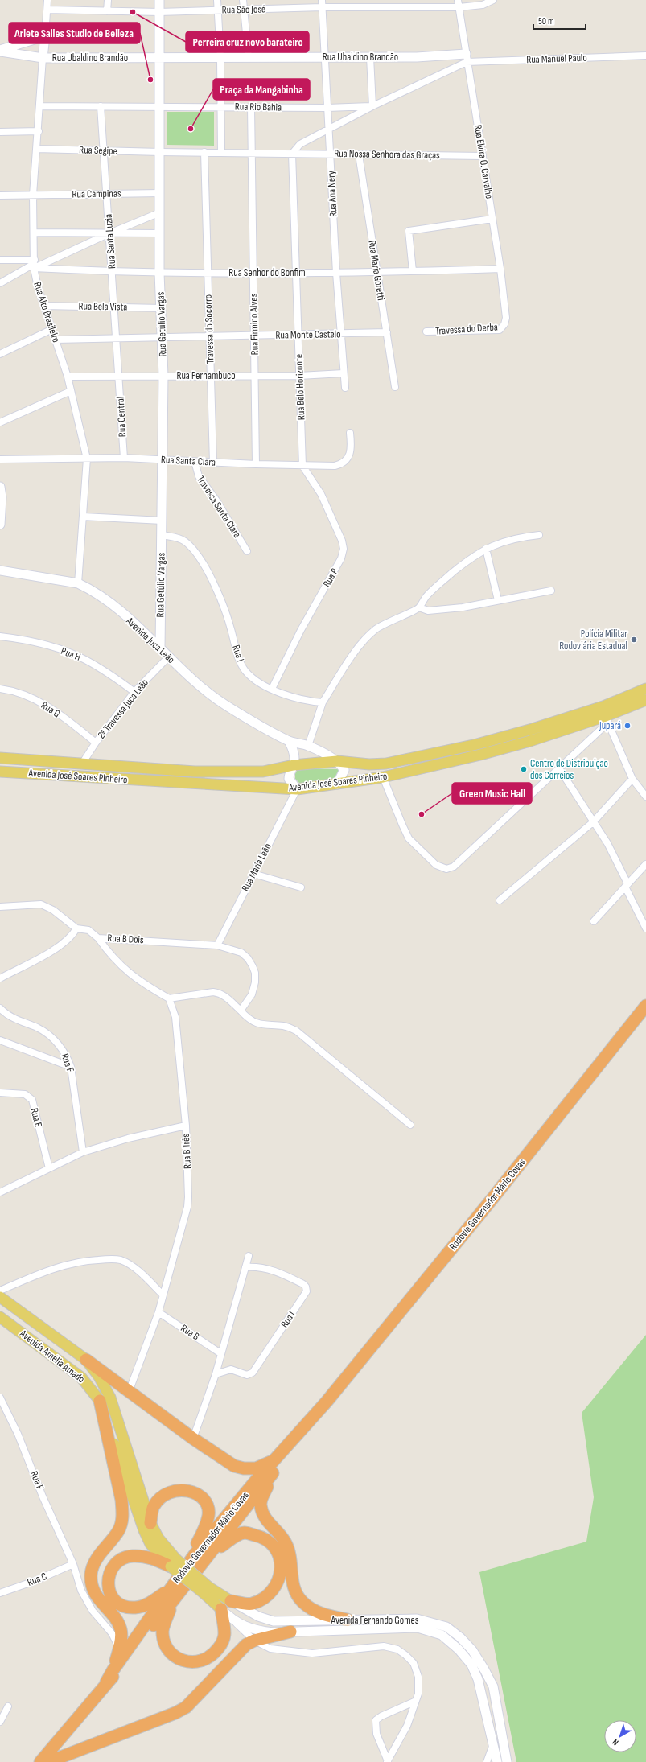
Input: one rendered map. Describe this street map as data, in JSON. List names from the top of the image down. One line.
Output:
{"streets":{"highway":["Rodovia Governador Mário Covas"],"main road":["Avenida José Soares Pinheiro","Avenida Amélia Amado"],"street":["Rua São José","Rua Ubaldino Brandão","Rua Manuel Paulo","Rua Rio Bahia","Rua Segipe","Rua Nossa Senhora das Graças","Rua Elvira O. Carvalho","Rua Campinas","Rua Ana Nery","Rua Santa Luzia","Rua Maria Goretti","Rua Senhor do Bonfim","Rua Bela Vista","Rua Alto Brasileiro","Rua Getúlio Vargas","Rua Firmino Alves","Travessa do Socorro","Travessa do Derba","Rua Monte Castelo","Rua Pernambuco","Rua Belo Horizonte","Rua Central","Rua Santa Clara","Travessa Santa Clara","Rua P","Avenida Juca Leão","Rua I","Rua H","2ª Travessa Juca Leão","Rua G","Rua Maria Leão","Rua B Dois","Rua F","Rua E","Rua B Três","Rua B","Rua C","Avenida Fernando Gomes"]},"crossings":[["Rua São José","Rua Elvira O. Carvalho"],["Rua São José","Rua Ana Nery"],["Rua São José","Rua Alto Brasileiro"],["Rua São José","Rua Getúlio Vargas"],["Rua Ubaldino Brandão","Rua Manuel Paulo"],["Rua Ubaldino Brandão","Rua Rio Bahia"],["Rua Ubaldino Brandão","Rua Elvira O. Carvalho"],["Rua Ubaldino Brandão","Rua Ana Nery"],["Rua Ubaldino Brandão","Rua Alto Brasileiro"],["Rua Ubaldino Brandão","Rua Getúlio Vargas"],["Rua Manuel Paulo","Rua Rio Bahia"],["Rua Manuel Paulo","Rua Elvira O. Carvalho"],["Rua Rio Bahia","Rua Elvira O. Carvalho"],["Rua Rio Bahia","Rua Ana Nery"],["Rua Rio Bahia","Rua Santa Luzia"],["Rua Rio Bahia","Rua Alto Brasileiro"],["Rua Rio Bahia","Rua Getúlio Vargas"],["Rua Rio Bahia","Rua Firmino Alves"],["Rua Segipe","Rua Nossa Senhora das Graças"],["Rua Segipe","Rua Santa Luzia"],["Rua Segipe","Rua Alto Brasileiro"],["Rua Segipe","Rua Getúlio Vargas"],["Rua Nossa Senhora das Graças","Rua Elvira O. Carvalho"],["Rua Nossa Senhora das Graças","Rua Ana Nery"],["Rua Nossa Senhora das Graças","Rua Maria Goretti"],["Rua Nossa Senhora das Graças","Rua Getúlio Vargas"],["Rua Nossa Senhora das Graças","Rua Firmino Alves"],["Rua Nossa Senhora das Graças","Travessa do Socorro"],["Rua Nossa Senhora das Graças","Rua Belo Horizonte"],["Rua Elvira O. Carvalho","Rua Senhor do Bonfim"],["Rua Elvira O. Carvalho","Travessa do Derba"],["Rua Campinas","Rua Santa Luzia"],["Rua Campinas","Rua Alto Brasileiro"],["Rua Campinas","Rua Getúlio Vargas"],["Rua Ana Nery","Rua Senhor do Bonfim"],["Rua Ana Nery","Rua Monte Castelo"],["Rua Ana Nery","Rua Pernambuco"],["Rua Santa Luzia","Rua Senhor do Bonfim"],["Rua Santa Luzia","Rua Bela Vista"],["Rua Santa Luzia","Rua Monte Castelo"],["Rua Santa Luzia","Rua Pernambuco"],["Rua Santa Luzia","Rua Central"],["Rua Maria Goretti","Rua Senhor do Bonfim"],["Rua Maria Goretti","Rua Monte Castelo"],["Rua Senhor do Bonfim","Rua Alto Brasileiro"],["Rua Senhor do Bonfim","Rua Getúlio Vargas"],["Rua Senhor do Bonfim","Rua Firmino Alves"],["Rua Senhor do Bonfim","Travessa do Socorro"],["Rua Senhor do Bonfim","Rua Belo Horizonte"],["Rua Bela Vista","Rua Alto Brasileiro"],["Rua Bela Vista","Rua Getúlio Vargas"],["Rua Alto Brasileiro","Rua Monte Castelo"],["Rua Alto Brasileiro","Rua Pernambuco"],["Rua Alto Brasileiro","Rua Santa Clara"],["Rua Alto Brasileiro","Avenida Juca Leão"],["Rua Getúlio Vargas","Rua Monte Castelo"],["Rua Getúlio Vargas","Rua Pernambuco"],["Rua Getúlio Vargas","Rua Santa Clara"],["Rua Getúlio Vargas","Avenida Juca Leão"],["Rua Getúlio Vargas","Rua I"],["Rua Firmino Alves","Rua Monte Castelo"],["Rua Firmino Alves","Rua Pernambuco"],["Rua Firmino Alves","Rua Santa Clara"],["Travessa do Socorro","Rua Monte Castelo"],["Travessa do Socorro","Rua Pernambuco"],["Travessa do Socorro","Rua Santa Clara"],["Rua Monte Castelo","Rua Belo Horizonte"],["Rua Pernambuco","Rua Belo Horizonte"],["Rua Pernambuco","Rua Central"],["Rua Belo Horizonte","Rua Santa Clara"],["Rua Belo Horizonte","Rua P"],["Rua Central","Rua Santa Clara"],["Rua Santa Clara","Travessa Santa Clara"],["Rua Santa Clara","Rua P"],["Rua P","Rua I"],["Avenida Juca Leão","2ª Travessa Juca Leão"],["Avenida Juca Leão","Avenida José Soares Pinheiro"],["Rua H","2ª Travessa Juca Leão"],["2ª Travessa Juca Leão","Rua G"],["2ª Travessa Juca Leão","Avenida José Soares Pinheiro"],["Avenida José Soares Pinheiro","Rua Maria Leão"],["Rua Maria Leão","Rua B Dois"],["Rua F","Rua C"],["Rua B Três","Rua B"]],"places":["Perreira cruz novo barateiro","Arlete Salles Studio de Belleza","Praça da Mangabinha","Polícia Militar Rodoviária Estadual","Jupará","Centro de Distribuição dos Correios","Green Music Hall"],"scale_bar":"50 m","north":"bottom left"}
